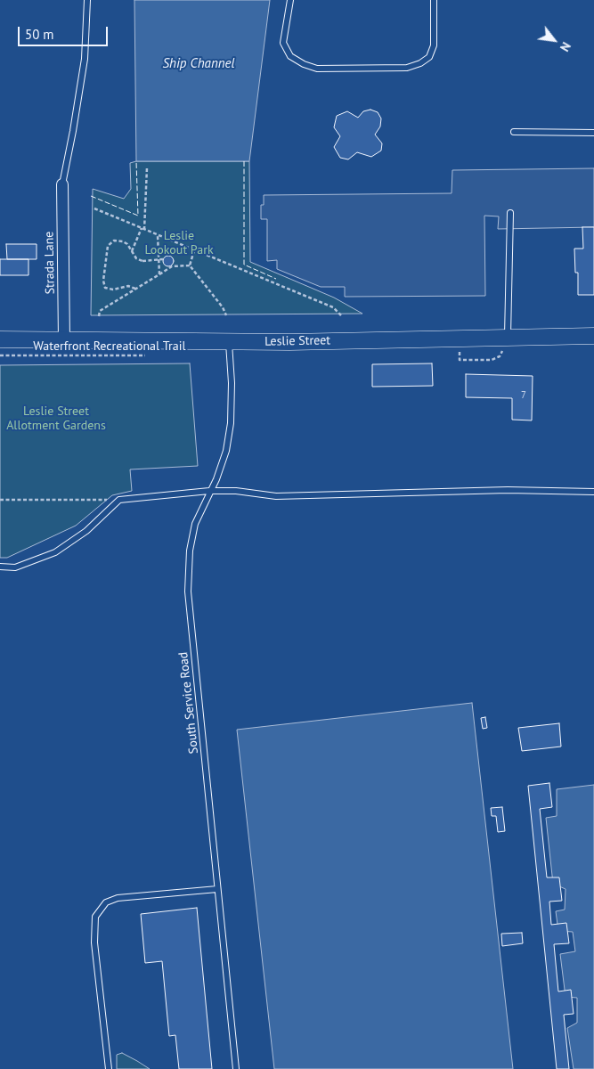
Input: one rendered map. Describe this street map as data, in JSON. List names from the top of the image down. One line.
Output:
{"streets":{"street":["Strada Lane","Leslie Street"],"lane":["South Service Road"],"path":["Waterfront Recreational Trail"]},"crossings":[["Strada Lane","Leslie Street"],["Leslie Street","South Service Road"]],"water":["Ship Channel"],"parks":["Leslie Lookout Park","Leslie Street Allotment Gardens"],"house_numbers":["7"],"scale_bar":"50 m","north":"bottom right"}
